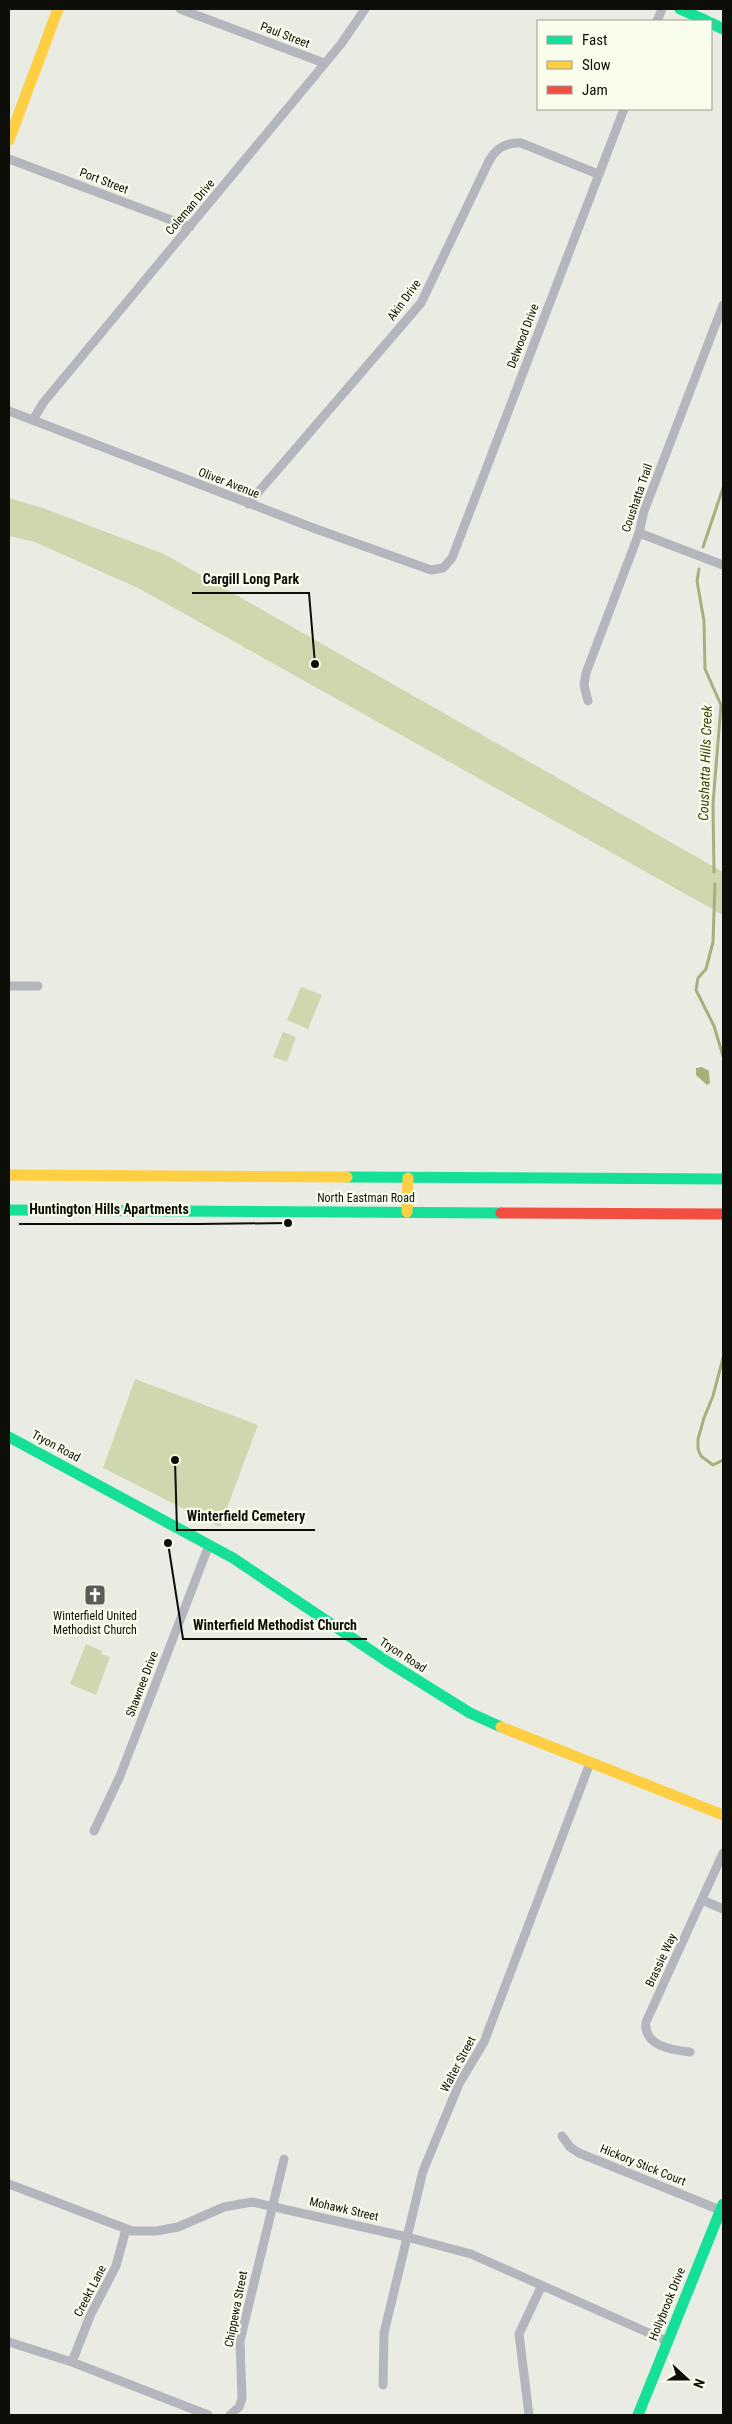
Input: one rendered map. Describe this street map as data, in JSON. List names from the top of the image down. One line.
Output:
{"streets":{"main road":["North Eastman Road","Tryon Road","Hollybrook Drive"],"street":["Paul Street","Port Street","Coleman Drive","Akin Drive","Delwood Drive","Oliver Avenue","Coushatta Trail","Shawnee Drive","Brassie Way","Walter Street","Hickory Stick Court","Mohawk Street","Creekt Lane","Chippewa Street"]},"crossings":[["Paul Street","Coleman Drive"],["Port Street","Coleman Drive"],["Coleman Drive","Oliver Avenue"],["Akin Drive","Delwood Drive"],["Akin Drive","Oliver Avenue"],["Delwood Drive","Oliver Avenue"],["Tryon Road","Shawnee Drive"],["Tryon Road","Walter Street"],["Walter Street","Mohawk Street"],["Hickory Stick Court","Hollybrook Drive"],["Mohawk Street","Creekt Lane"],["Mohawk Street","Hollybrook Drive"],["Mohawk Street","Chippewa Street"]],"water":["Coushatta Hills Creek"],"places":{"other":["Cargill Long Park","Huntington Hills Apartments","Winterfield Cemetery","Winterfield Methodist Church"],"church":["Winterfield United Methodist Church"]},"legend":["Fast","Slow","Jam"],"north":"right"}
